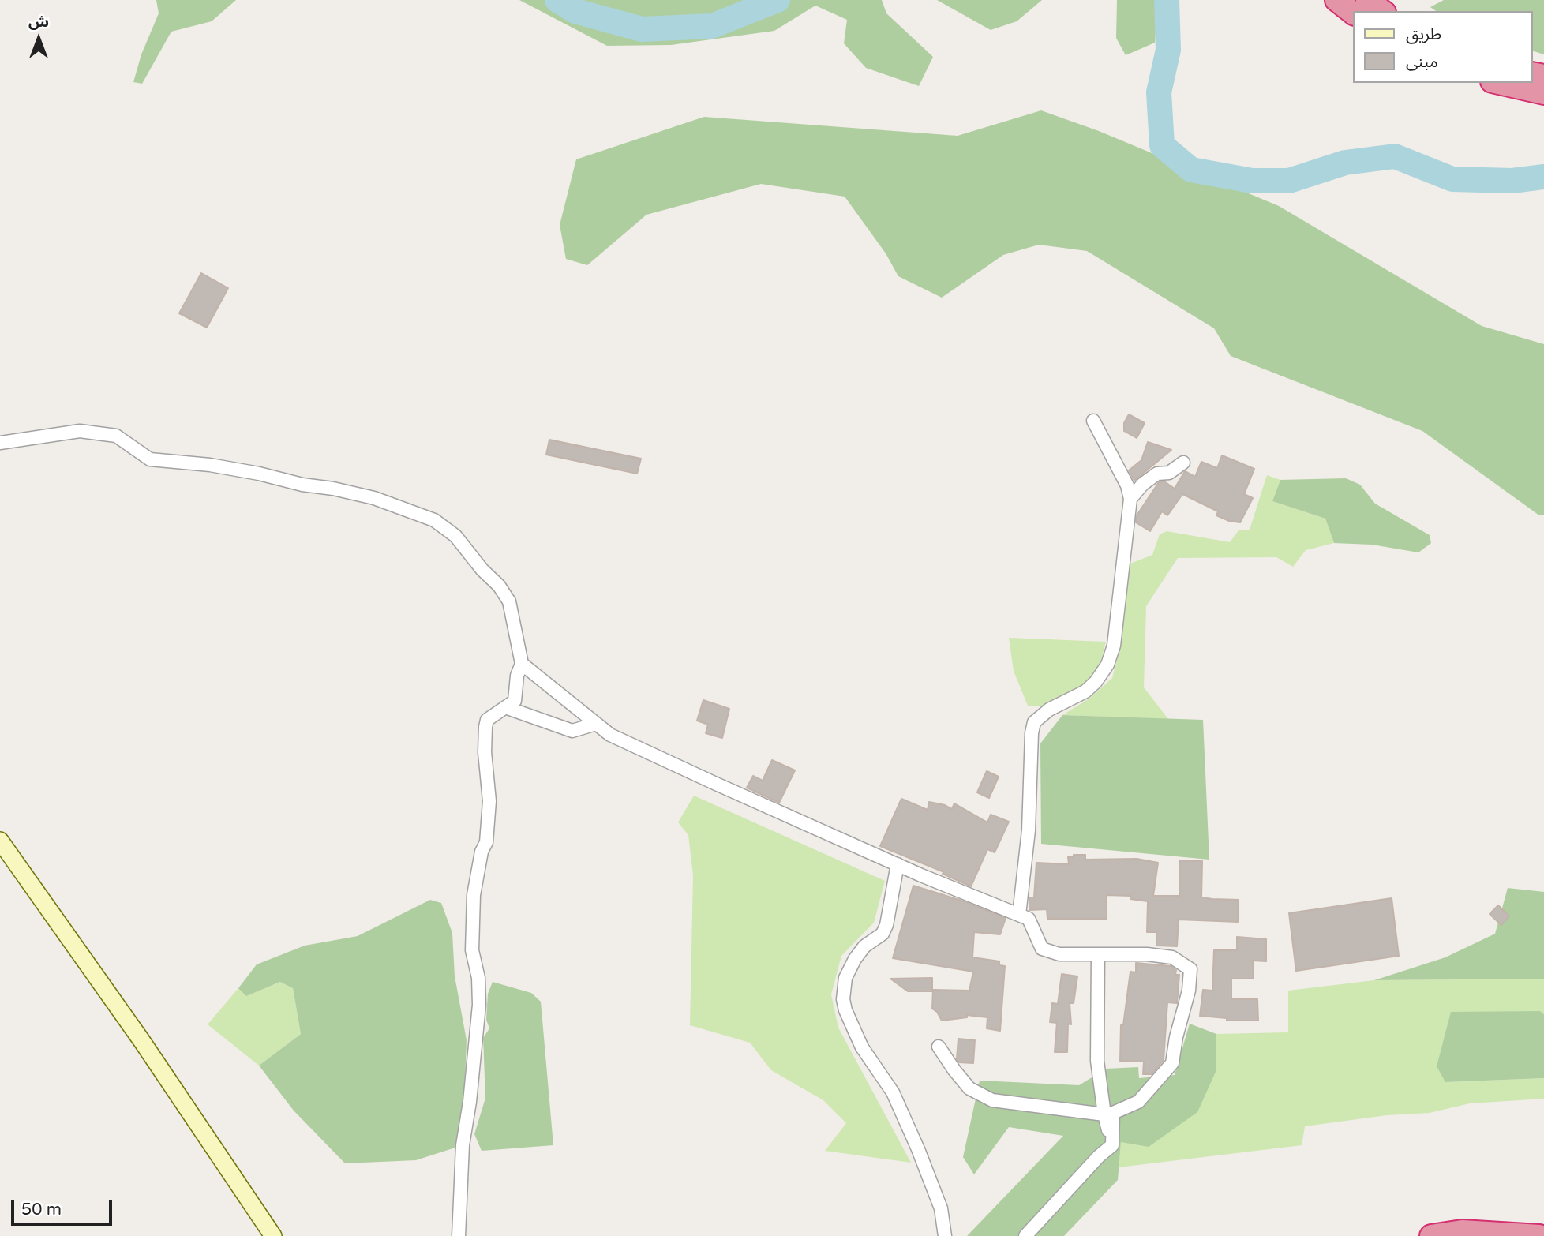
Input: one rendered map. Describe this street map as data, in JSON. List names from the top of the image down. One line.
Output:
{"legend":["طريق","مبنى"],"scale_bar":"50 m","north":"top"}
